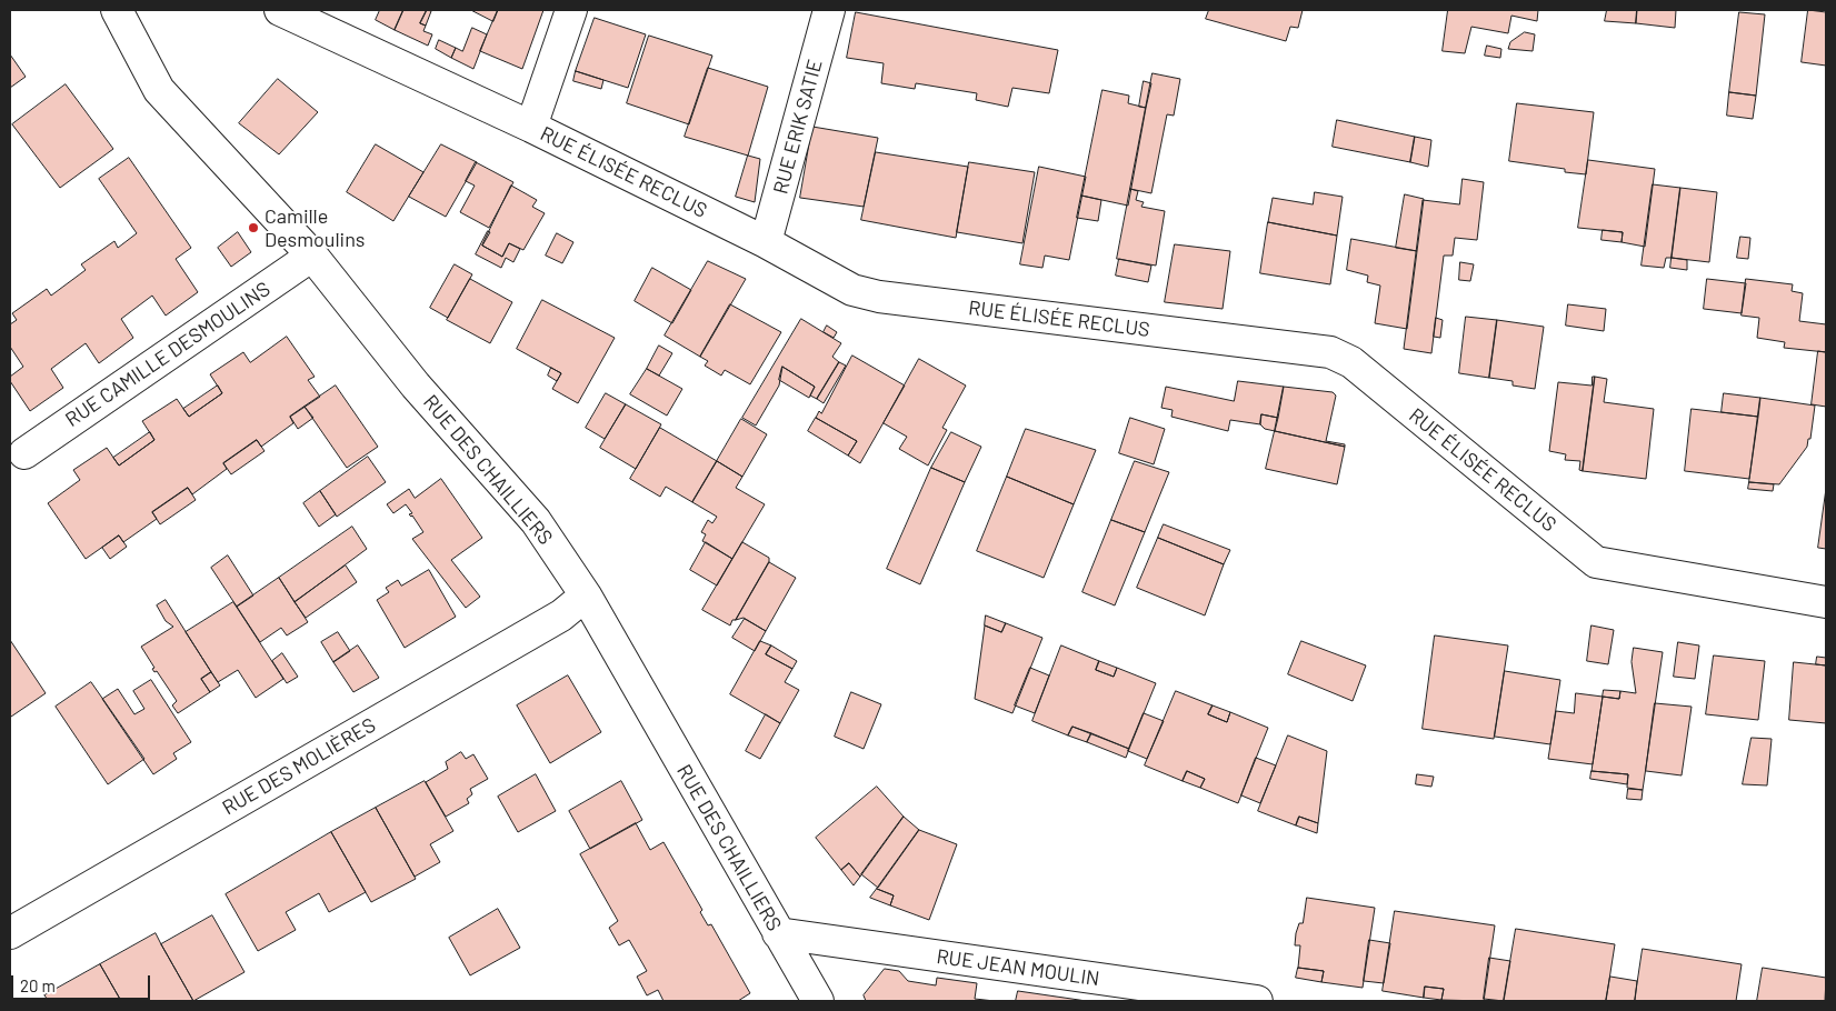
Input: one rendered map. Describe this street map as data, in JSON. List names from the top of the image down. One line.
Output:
{"streets":{"street":["RUE ERIK SATIE","RUE ÉLISÉE RECLUS","RUE CAMILLE DESMOULINS","RUE DES CHAILLIERS","RUE DES MOLIÈRES","RUE JEAN MOULIN"]},"crossings":[["RUE ERIK SATIE","RUE ÉLISÉE RECLUS"],["RUE CAMILLE DESMOULINS","RUE DES CHAILLIERS"],["RUE DES CHAILLIERS","RUE DES MOLIÈRES"],["RUE DES CHAILLIERS","RUE JEAN MOULIN"]],"places":["Camille Desmoulins"],"scale_bar":"20 m"}
